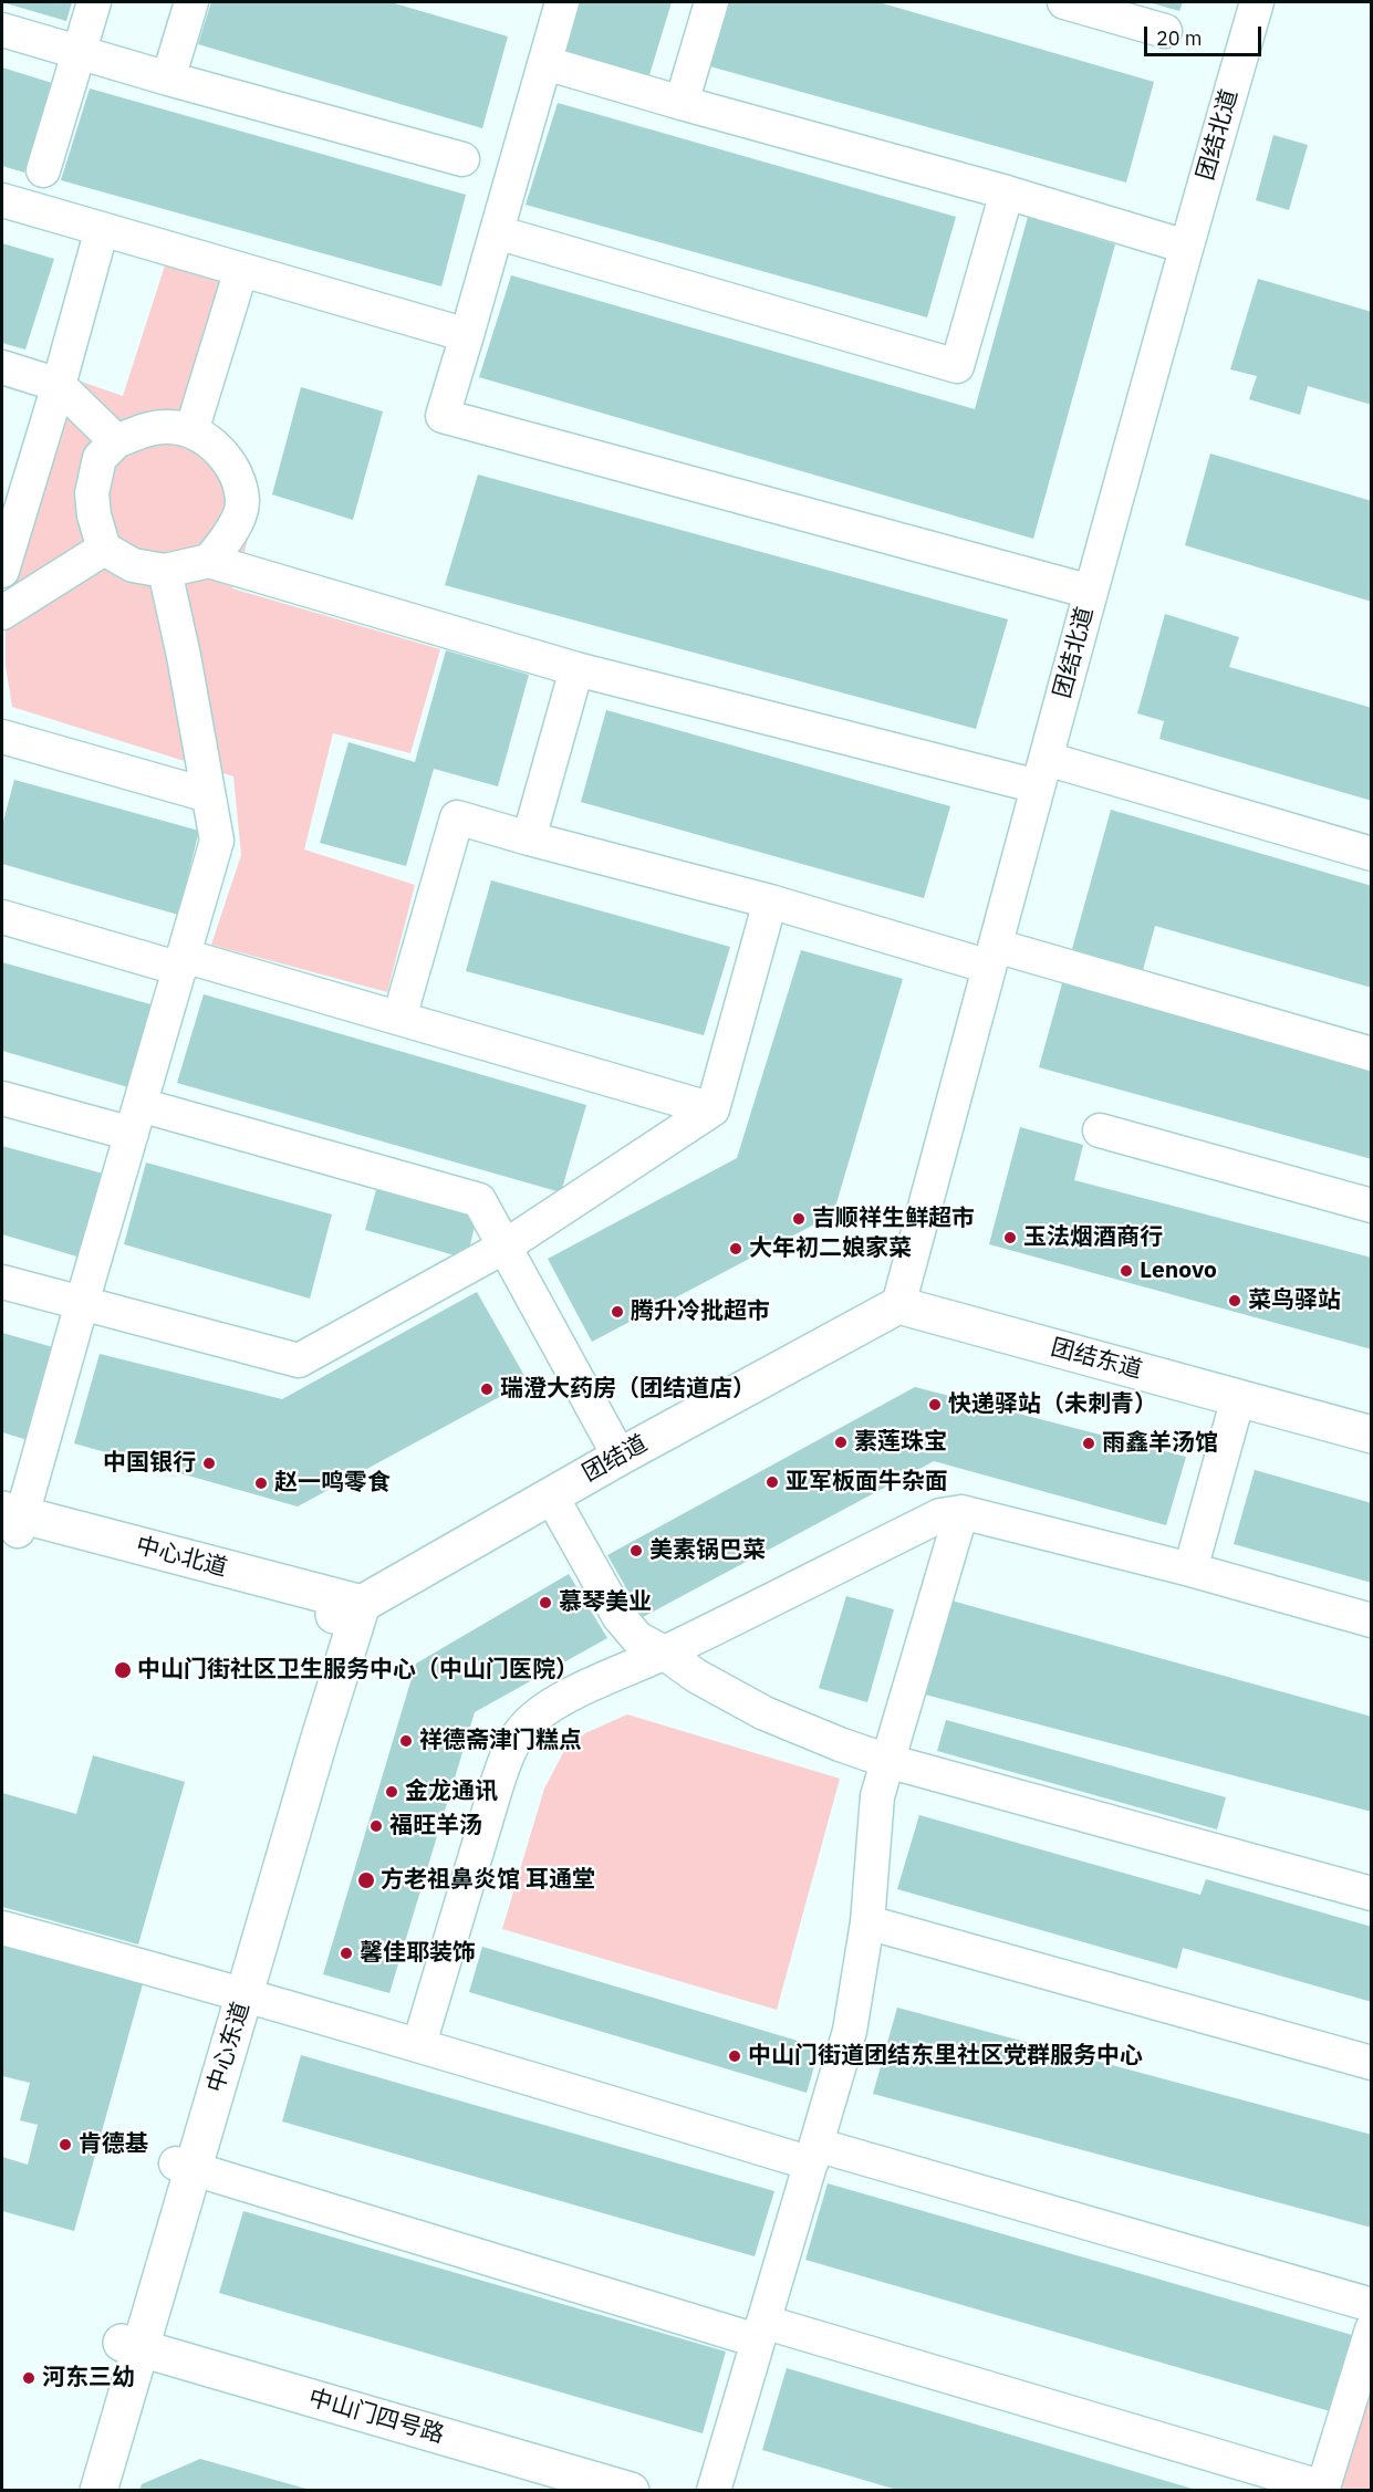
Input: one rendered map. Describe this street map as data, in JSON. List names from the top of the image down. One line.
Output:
{"streets":{"street":["团结北道","团结东道","团结道","中心北道","中心东道","中山门四号路"]},"crossings":[["团结北道","团结东道"],["团结北道","团结道"],["团结东道","团结道"],["团结道","中心北道"],["团结道","中心东道"],["中心北道","中心东道"],["中心东道","中山门四号路"]],"places":["吉顺祥生鲜超市","玉法烟酒商行","大年初二娘家菜","Lenovo","菜鸟驿站","腾升冷批超市","瑞澄大药房（团结道店）","快递驿站（未刺青）","素莲珠宝","雨鑫羊汤馆","中国银行","亚军板面牛杂面","赵一鸣零食","美素锅巴菜","慕琴美业","中山门街社区卫生服务中心（中山门医院）","祥德斋津门糕点","金龙通讯","福旺羊汤","方老祖鼻炎馆 耳通堂","馨佳耶装饰","中山门街道团结东里社区党群服务中心","肯德基","河东三幼"],"scale_bar":"20 m"}
